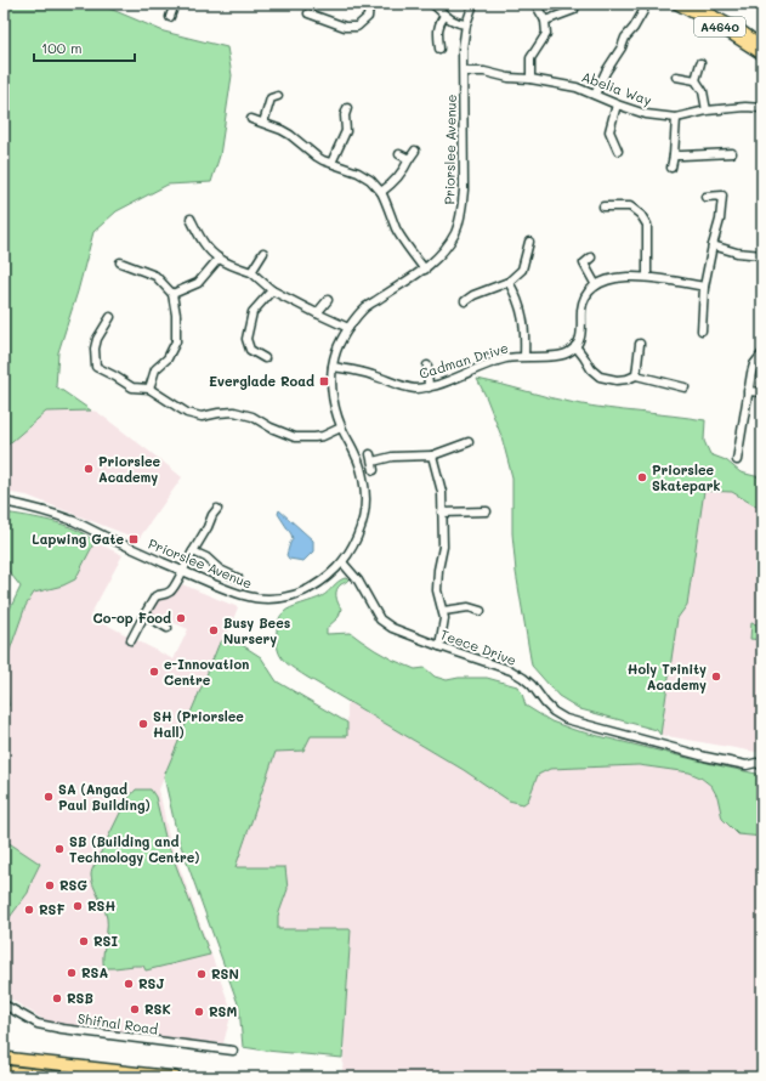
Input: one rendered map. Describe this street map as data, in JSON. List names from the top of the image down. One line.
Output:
{"streets":{"main road":["A4640"],"street":["Abelia Way","Priorslee Avenue","Cadman Drive","Teece Drive","Shifnal Road"]},"crossings":[["Abelia Way","Priorslee Avenue"],["Priorslee Avenue","Cadman Drive"],["Priorslee Avenue","Teece Drive"]],"places":{"transit":["Everglade Road","Lapwing Gate"],"other":["Priorslee Academy","Priorslee Skatepark","Co-op Food","Busy Bees Nursery","e-Innovation Centre","Holy Trinity Academy","SH (Priorslee Hall)","SA (Angad Paul Building)","SB (Building and Technology Centre)","RSG","RSH","RSF","RSI","RSA","RSN","RSJ","RSB","RSK","RSM"]},"scale_bar":"100 m"}
